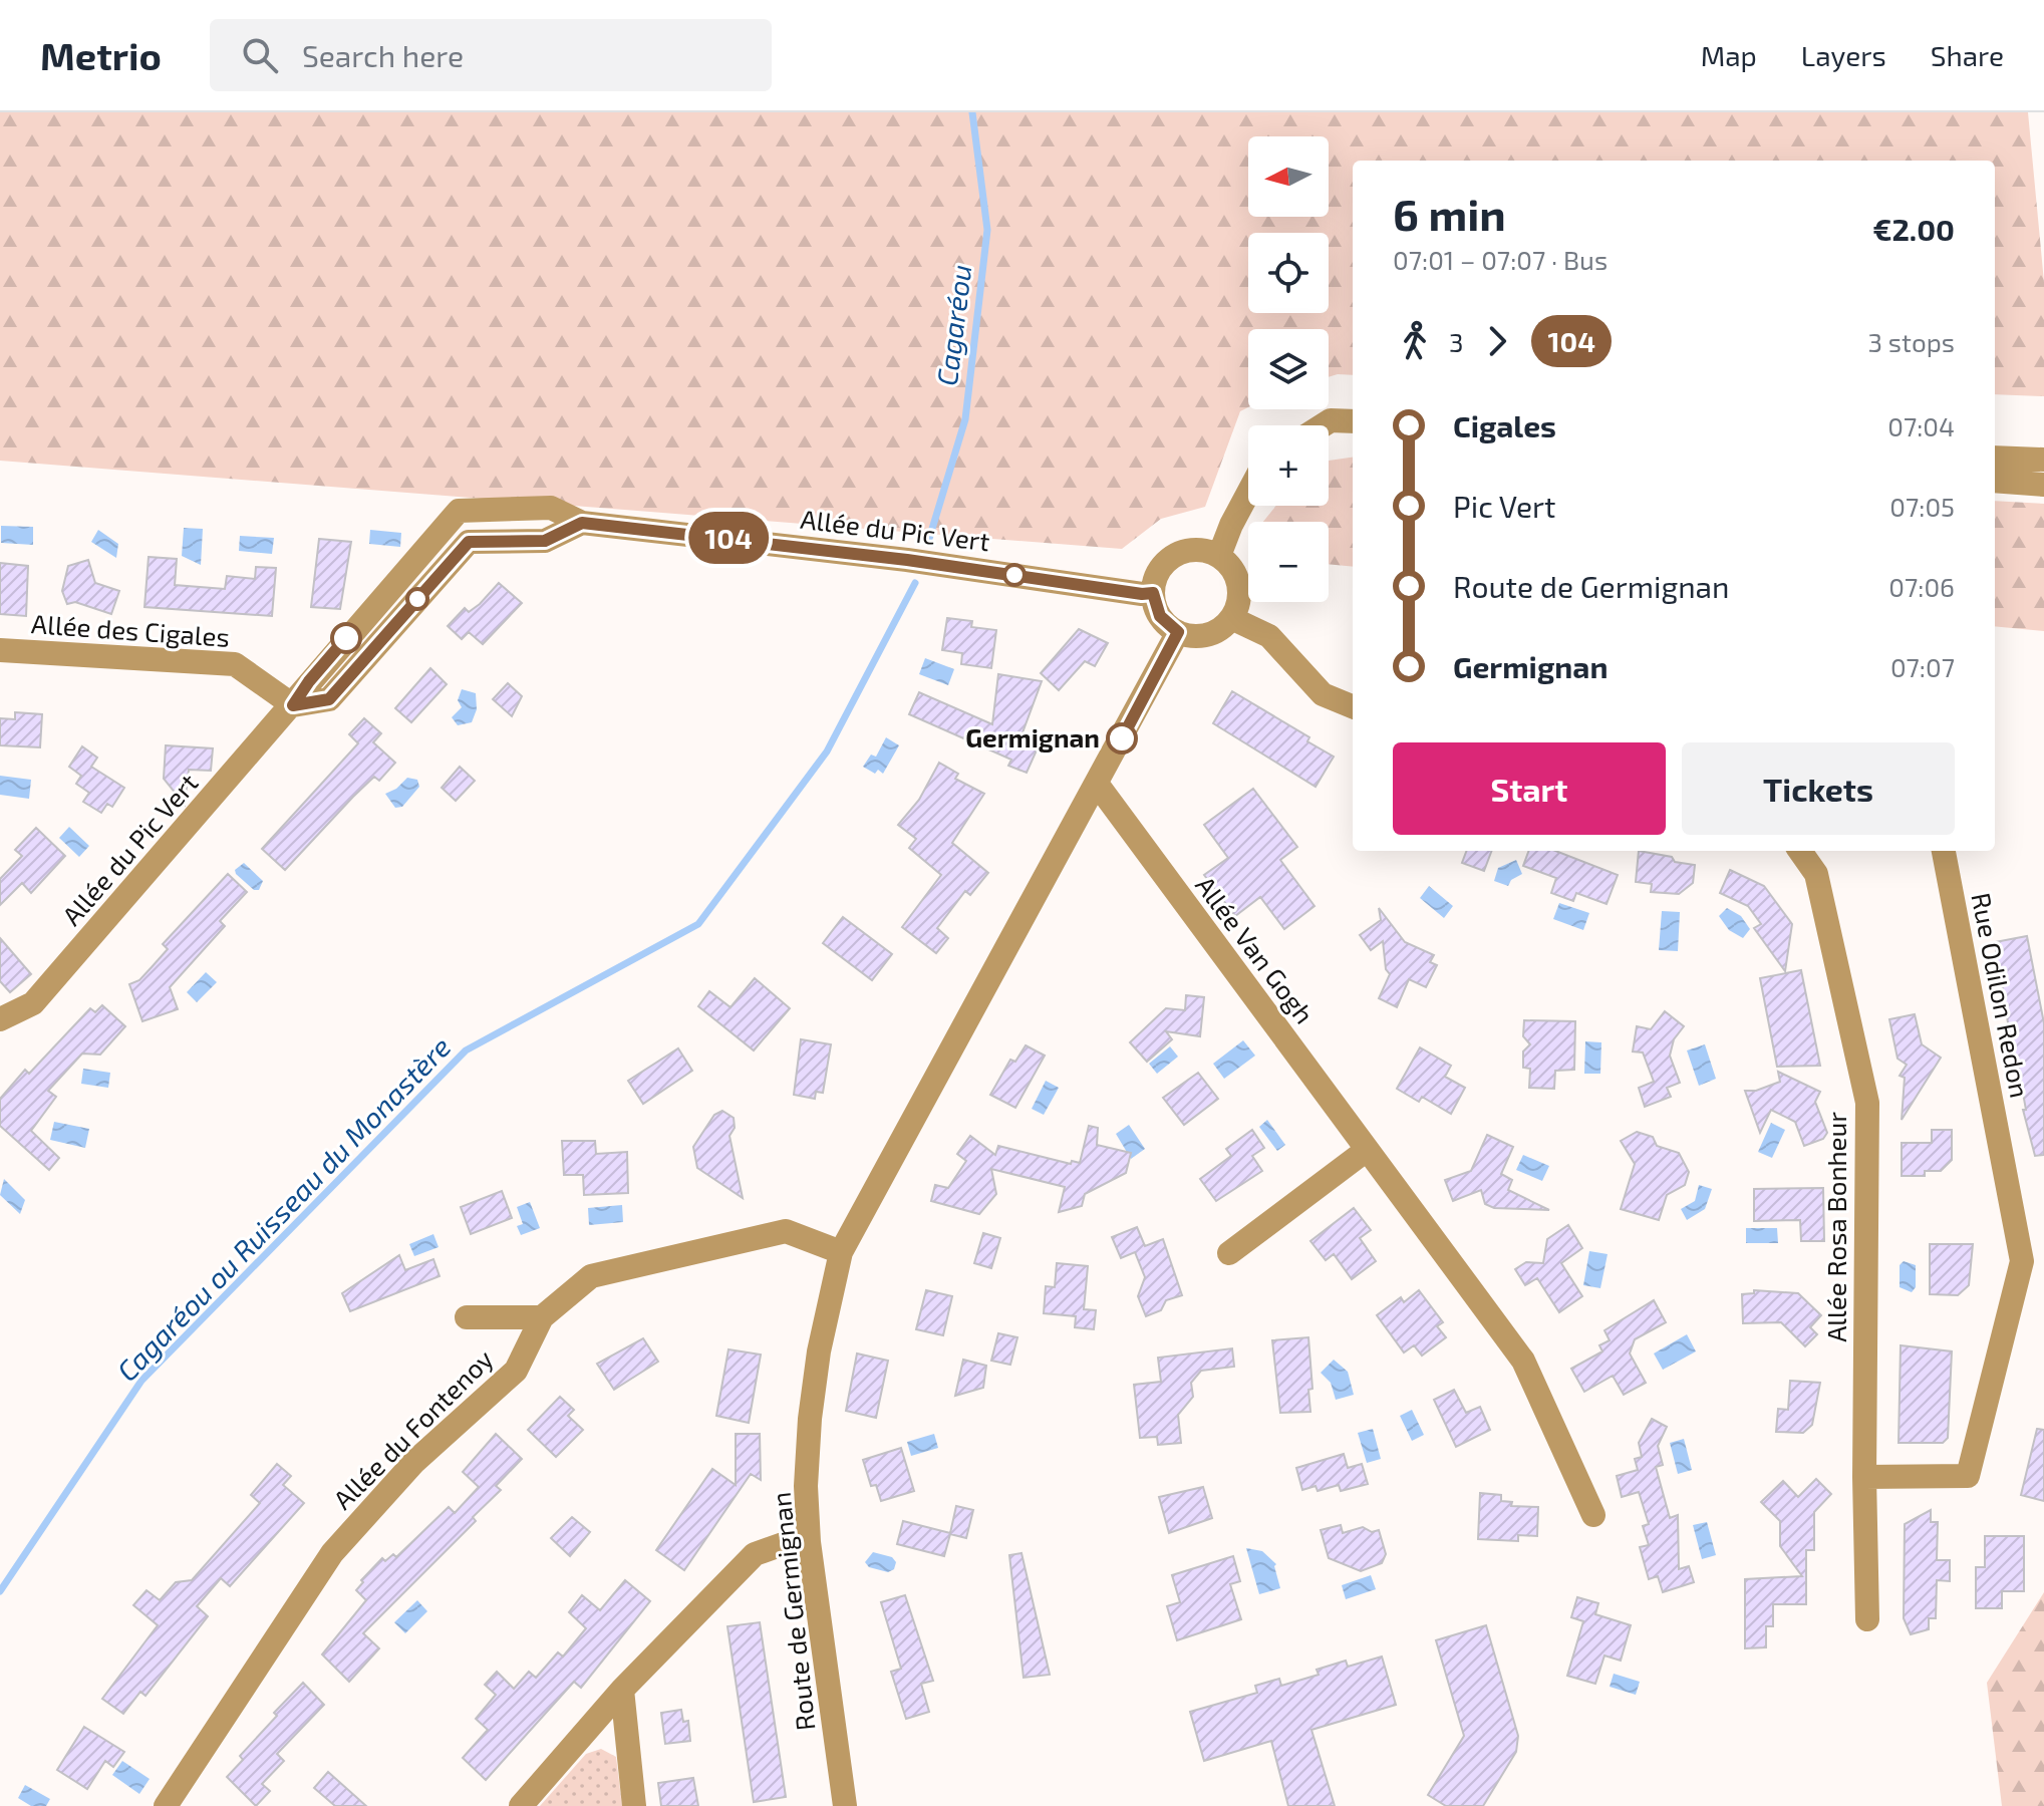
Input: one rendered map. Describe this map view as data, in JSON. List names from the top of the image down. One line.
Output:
{"streets":{"street":["Allée du Pic Vert","Allée des Cigales","Allée Van Gogh","Rue Odilon Redon","Allée Rosa Bonheur","Allée du Fontenoy","Route de Germignan"]},"crossings":[["Allée du Pic Vert","Allée des Cigales"],["Allée du Pic Vert","Route de Germignan"],["Allée Van Gogh","Route de Germignan"],["Rue Odilon Redon","Allée Rosa Bonheur"],["Allée du Fontenoy","Route de Germignan"]],"water":["Cagaréou","Cagaréou ou Ruisseau du Monastère"],"places":["Germignan"],"lines":["bus line 104"],"north":"left","page":{"header":"Metrio","search":"Search here","nav":["Map","Layers","Share"],"on_map":"104","map_buttons":["+","−"],"heading":["6 min","07:01 – 07:07 · Bus","€2.00"],"legs":["3","104","3 stops"],"list":[{"name":"Cigales","value":"07:04"},{"name":"Pic Vert","value":"07:05"},{"name":"Route de Germignan","value":"07:06"},{"name":"Germignan","value":"07:07"}],"buttons":["Start","Tickets"]}}
